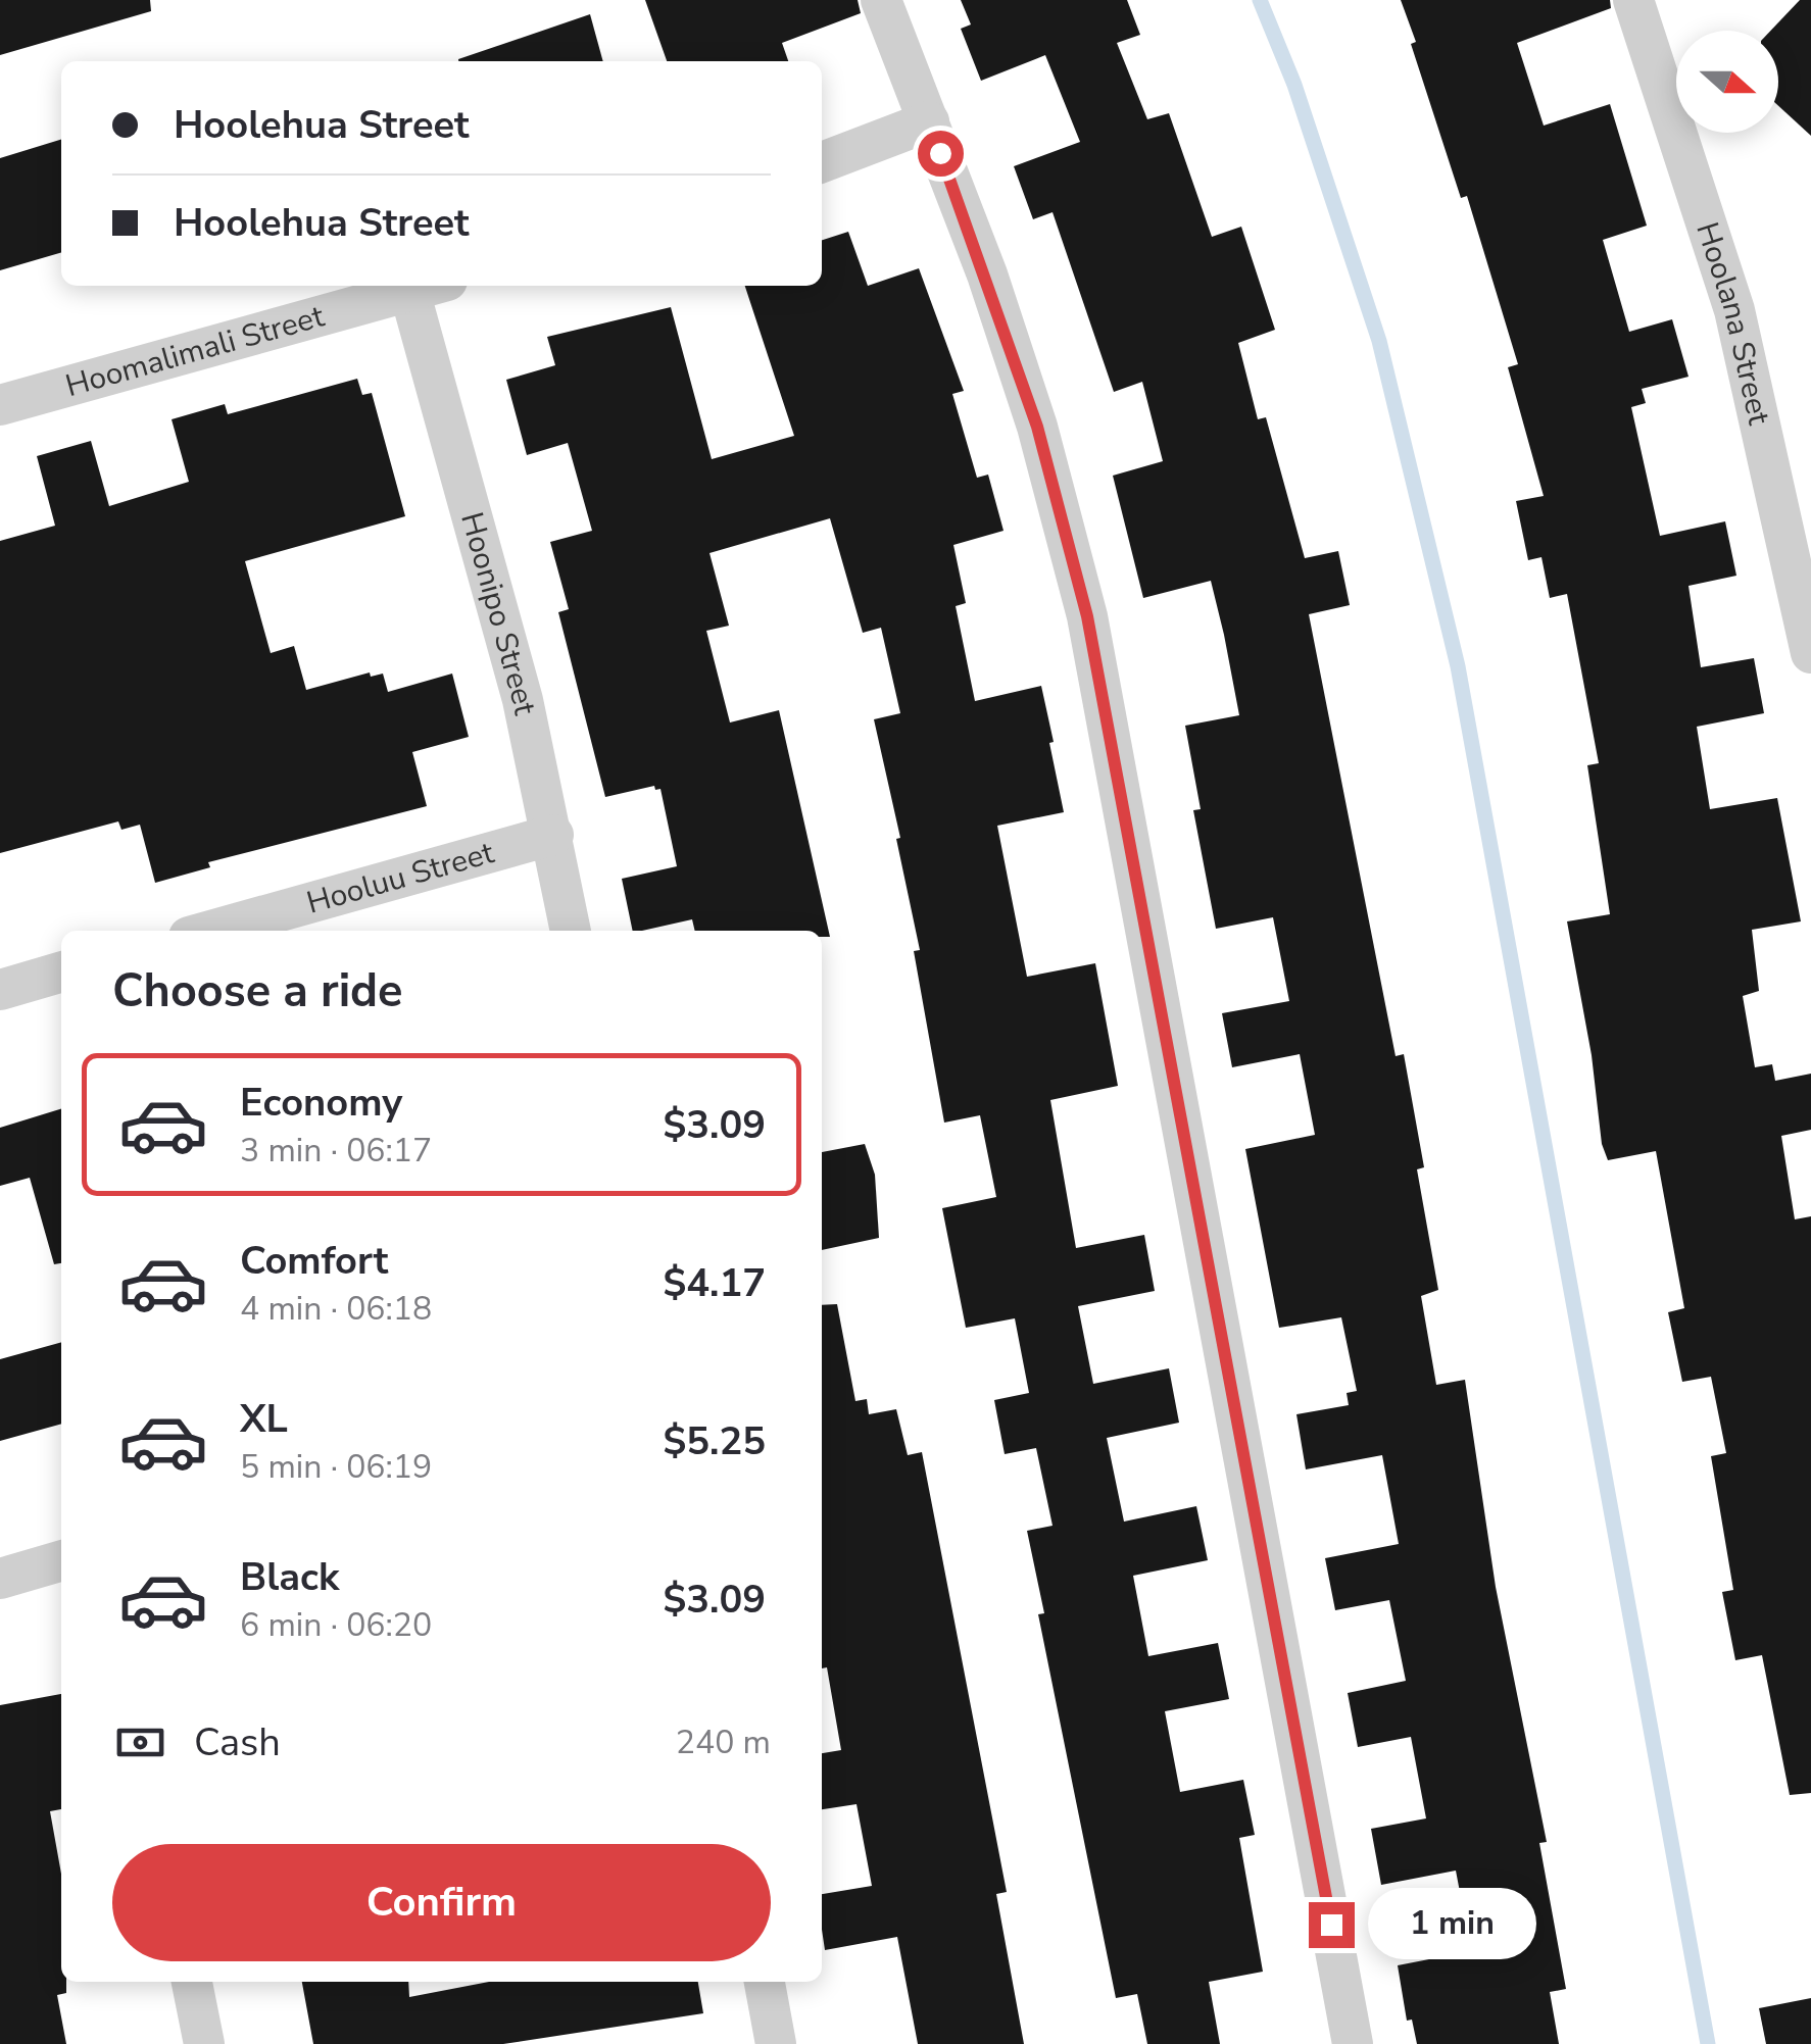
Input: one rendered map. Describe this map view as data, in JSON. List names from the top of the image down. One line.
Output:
{"streets":{"street":["Hoolana Street","Hoomalimali Street","Hoonipo Street","Hooluu Street"]},"crossings":[["Hoomalimali Street","Hoonipo Street"],["Hoonipo Street","Hooluu Street"]],"north":"right","page":{"banner":["Hoolehua Street","Hoolehua Street"],"heading":"Choose a ride","list":[{"name":"Economy","note":"3 min · 06:17","value":"$3.09"},{"name":"Comfort","note":"4 min · 06:18","value":"$4.17"},{"name":"XL","note":"5 min · 06:19","value":"$5.25"},{"name":"Black","note":"6 min · 06:20","value":"$3.09"}],"pay":["Cash","240 m"],"buttons":"Confirm","bubble":"1 min"}}
